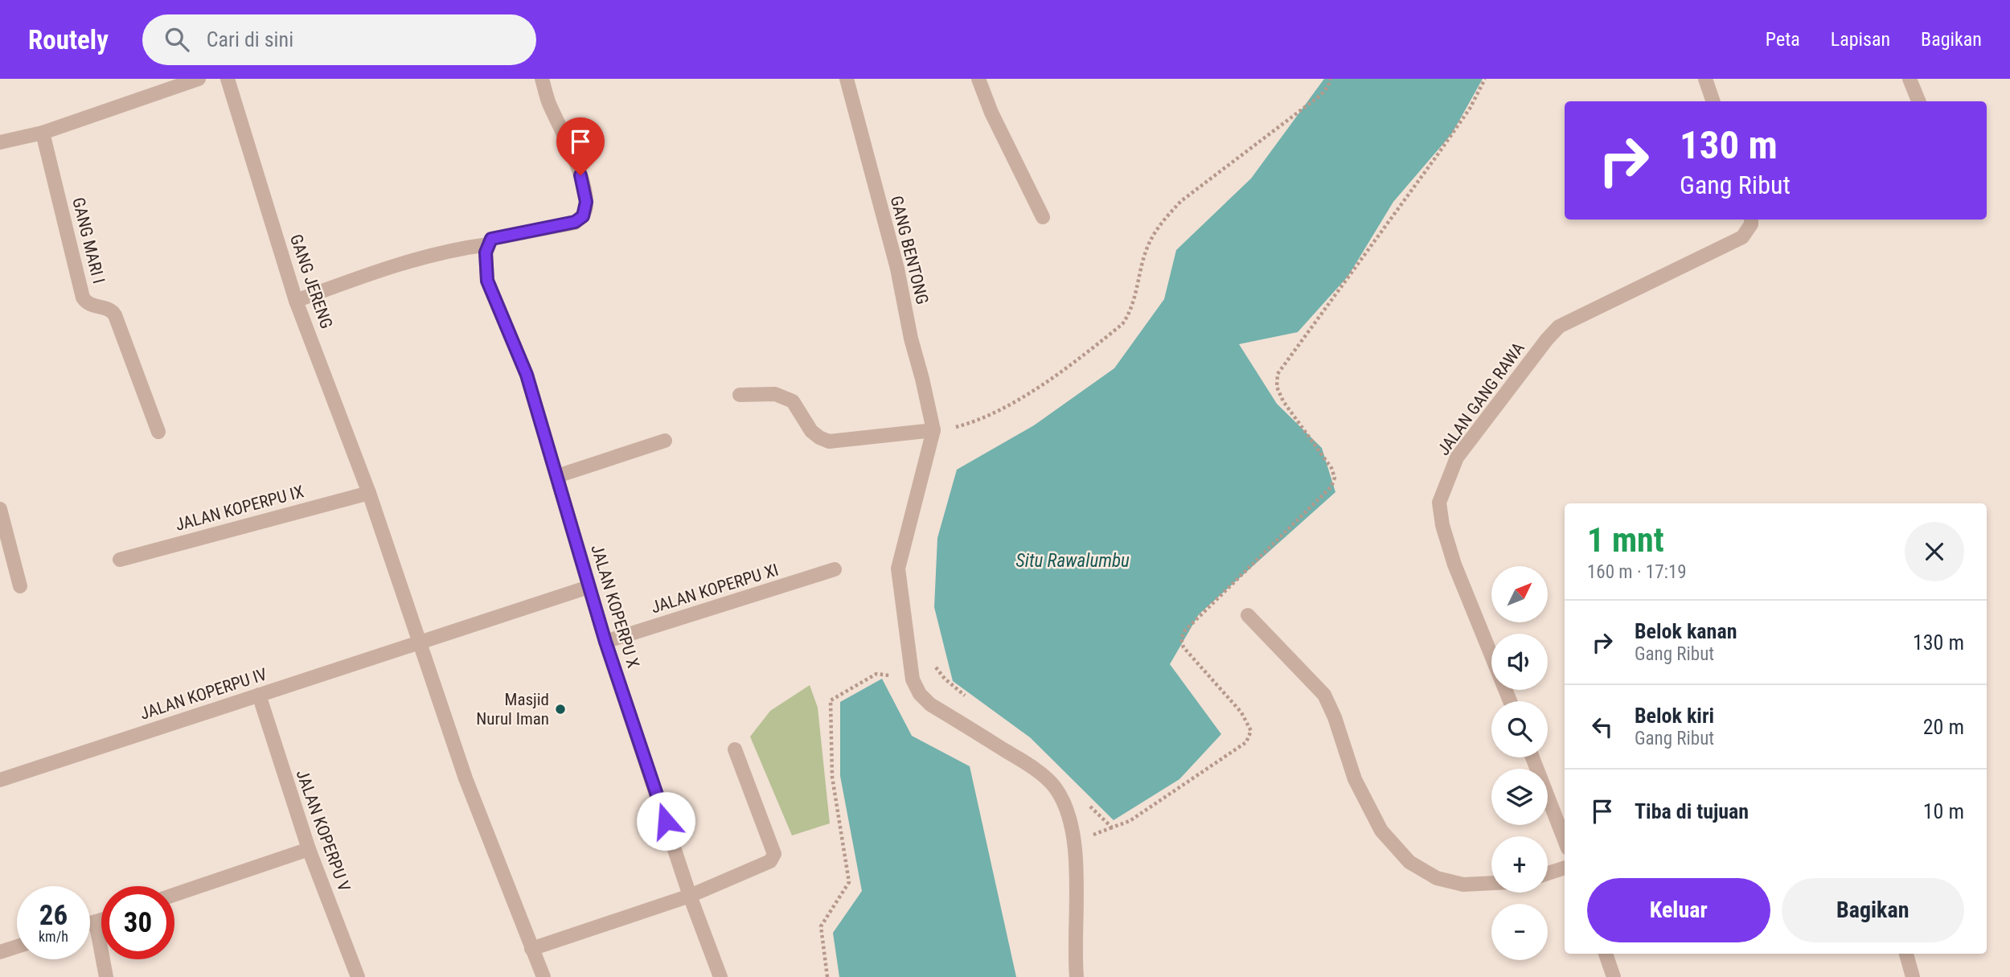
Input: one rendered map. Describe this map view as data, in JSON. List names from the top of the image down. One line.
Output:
{"streets":{"street":["GANG MARI I","GANG BENTONG","GANG JERENG","JALAN GANG RAWA","JALAN KOPERPU IX","JALAN KOPERPU XI","JALAN KOPERPU X","JALAN KOPERPU IV","JALAN KOPERPU V"]},"crossings":[["GANG JERENG","JALAN KOPERPU IX"],["GANG JERENG","JALAN KOPERPU IV"],["JALAN KOPERPU XI","JALAN KOPERPU X"],["JALAN KOPERPU X","JALAN KOPERPU IV"],["JALAN KOPERPU IV","JALAN KOPERPU V"]],"water":["Situ Rawalumbu"],"places":["Masjid Nurul Iman"],"north":"top right","page":{"header":"Routely","search":"Cari di sini","nav":["Peta","Lapisan","Bagikan"],"turn":["130 m","Gang Ribut"],"heading":["1 mnt","160 m · 17:19"],"map_buttons":["+","−"],"list":[{"name":"Belok kanan","note":"Gang Ribut","value":"130 m"},{"name":"Belok kiri","note":"Gang Ribut","value":"20 m"},{"name":"Tiba di tujuan","value":"10 m"}],"buttons":["Keluar","Bagikan"],"speed":"26 km/h","limit":"30"}}
